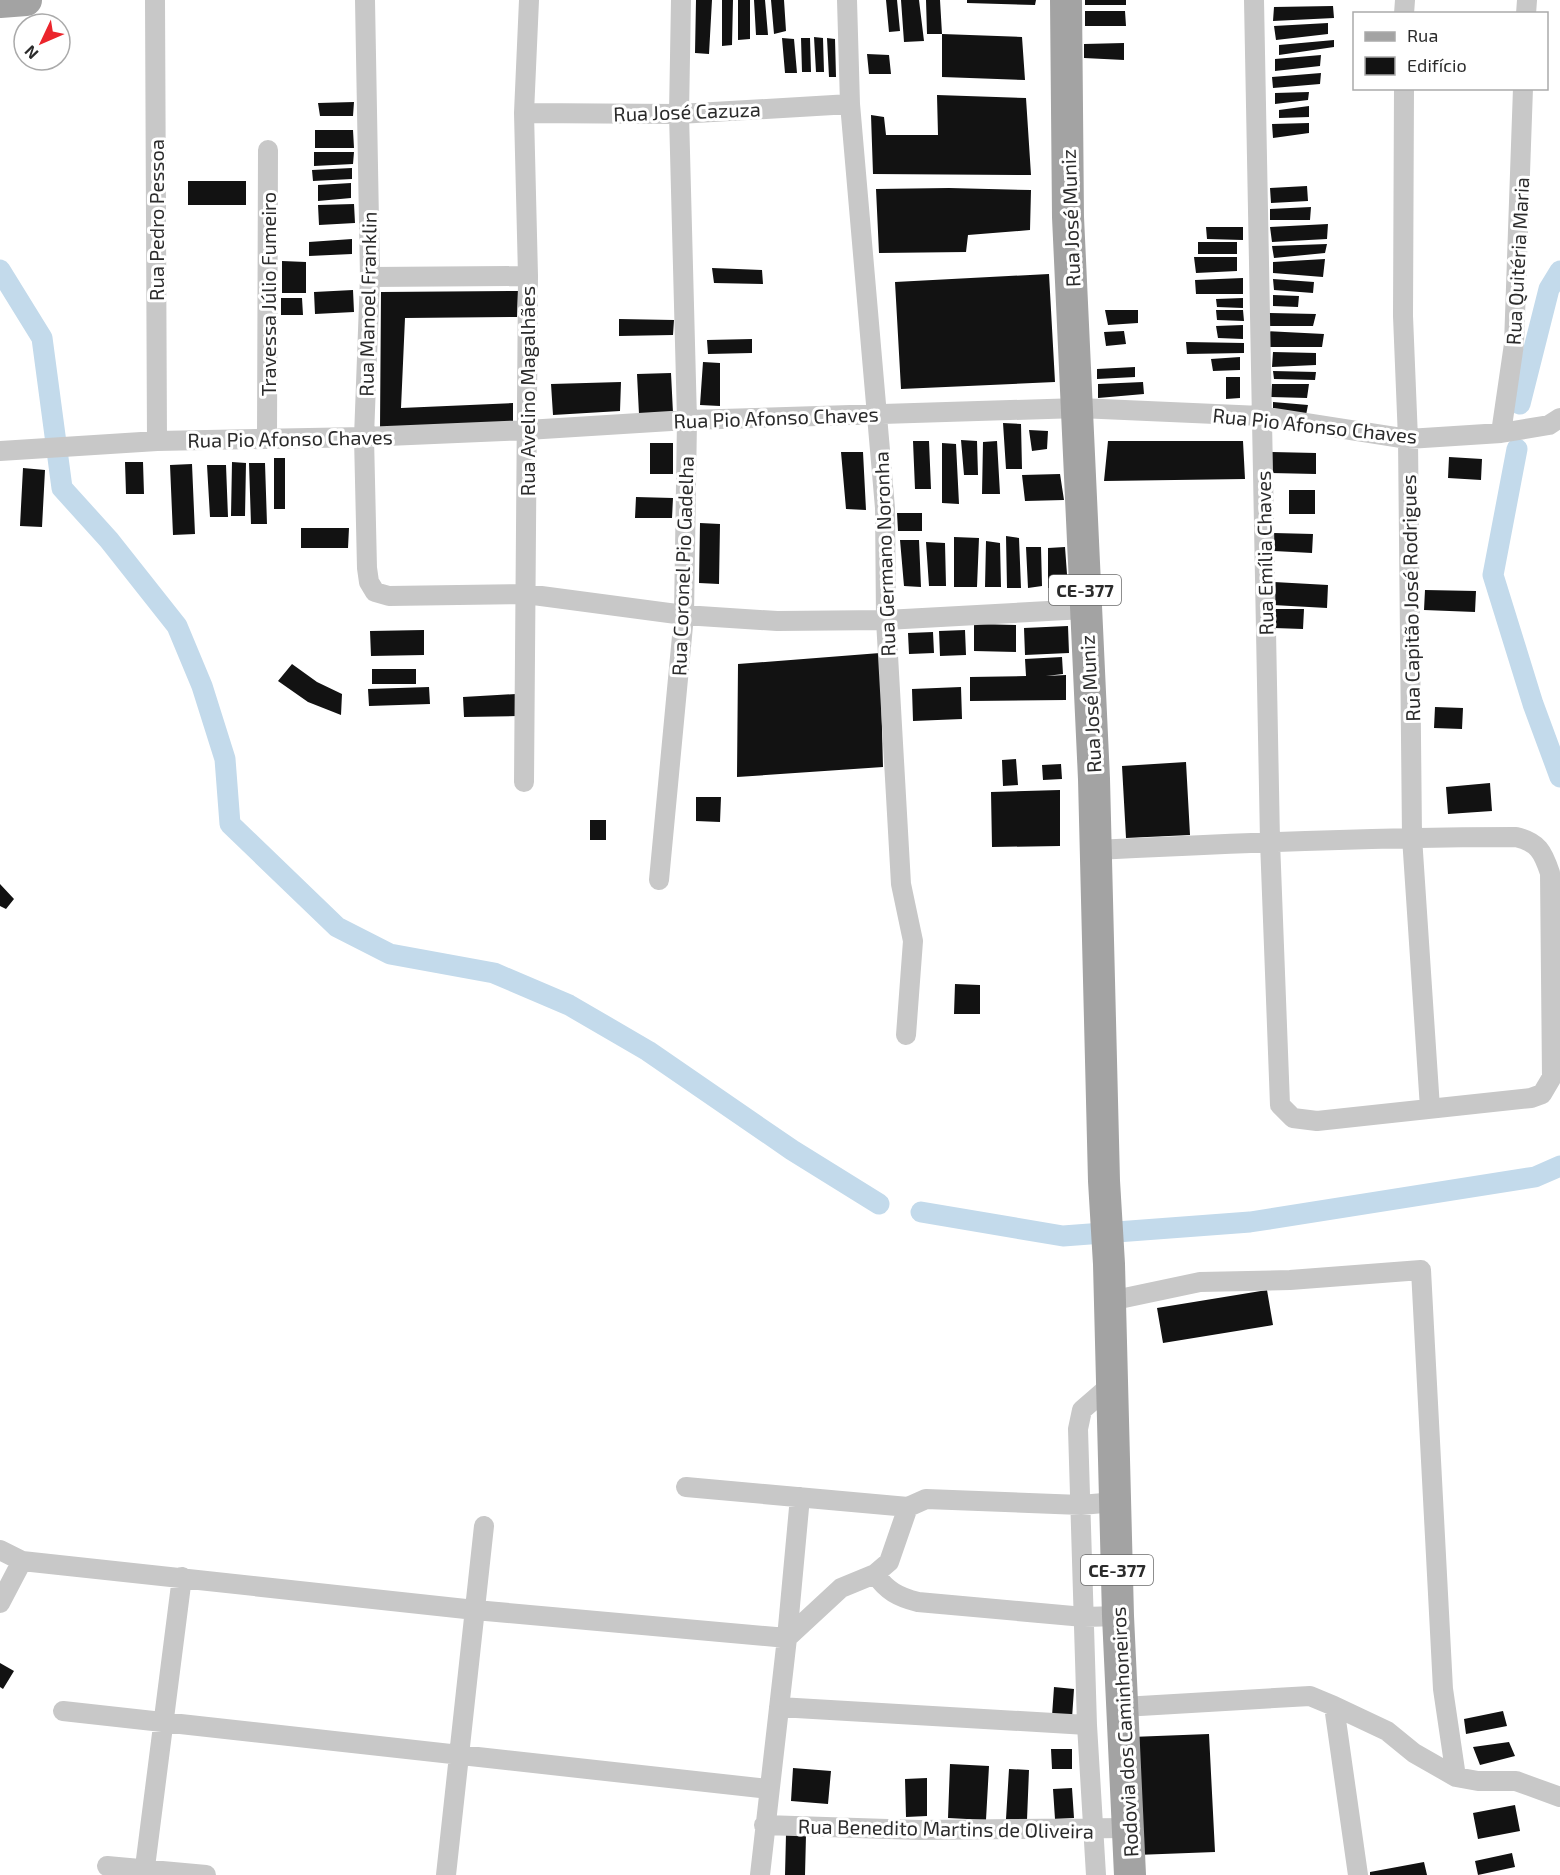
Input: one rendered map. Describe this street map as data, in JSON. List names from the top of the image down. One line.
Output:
{"streets":{"main road":["Rua José Muniz","CE-377","Rodovia dos Caminhoneiros"],"street":["Rua José Cazuza","Rua Pedro Pessoa","Rua Quitéria Maria","Travessa Júlio Fumeiro","Rua Manoel Franklin","Rua Avelino Magalhães","Rua Pio Afonso Chaves","Rua Emília Chaves","Rua Germano Noronha","Rua Coronel Pio Gadelha","Rua Capitão José Rodrigues","Rua Benedito Martins de Oliveira"]},"crossings":[["Rua José Cazuza","Rua Avelino Magalhães"],["Rua José Cazuza","Rua Germano Noronha"],["Rua José Cazuza","Rua Coronel Pio Gadelha"],["Rua José Muniz","Rua Pio Afonso Chaves"],["Rua José Muniz","Rodovia dos Caminhoneiros"],["Rua Pedro Pessoa","Rua Pio Afonso Chaves"],["Rua Quitéria Maria","Rua Pio Afonso Chaves"],["Travessa Júlio Fumeiro","Rua Pio Afonso Chaves"],["Rua Manoel Franklin","Rua Avelino Magalhães"],["Rua Manoel Franklin","Rua Pio Afonso Chaves"],["Rua Avelino Magalhães","Rua Pio Afonso Chaves"],["Rua Pio Afonso Chaves","Rua Emília Chaves"],["Rua Pio Afonso Chaves","Rua Germano Noronha"],["Rua Pio Afonso Chaves","Rua Coronel Pio Gadelha"],["Rua Pio Afonso Chaves","Rua Capitão José Rodrigues"],["Rua Emília Chaves","Rua Capitão José Rodrigues"],["Rodovia dos Caminhoneiros","Rua Benedito Martins de Oliveira"]],"legend":["Rua","Edifício"],"north":"bottom left"}
